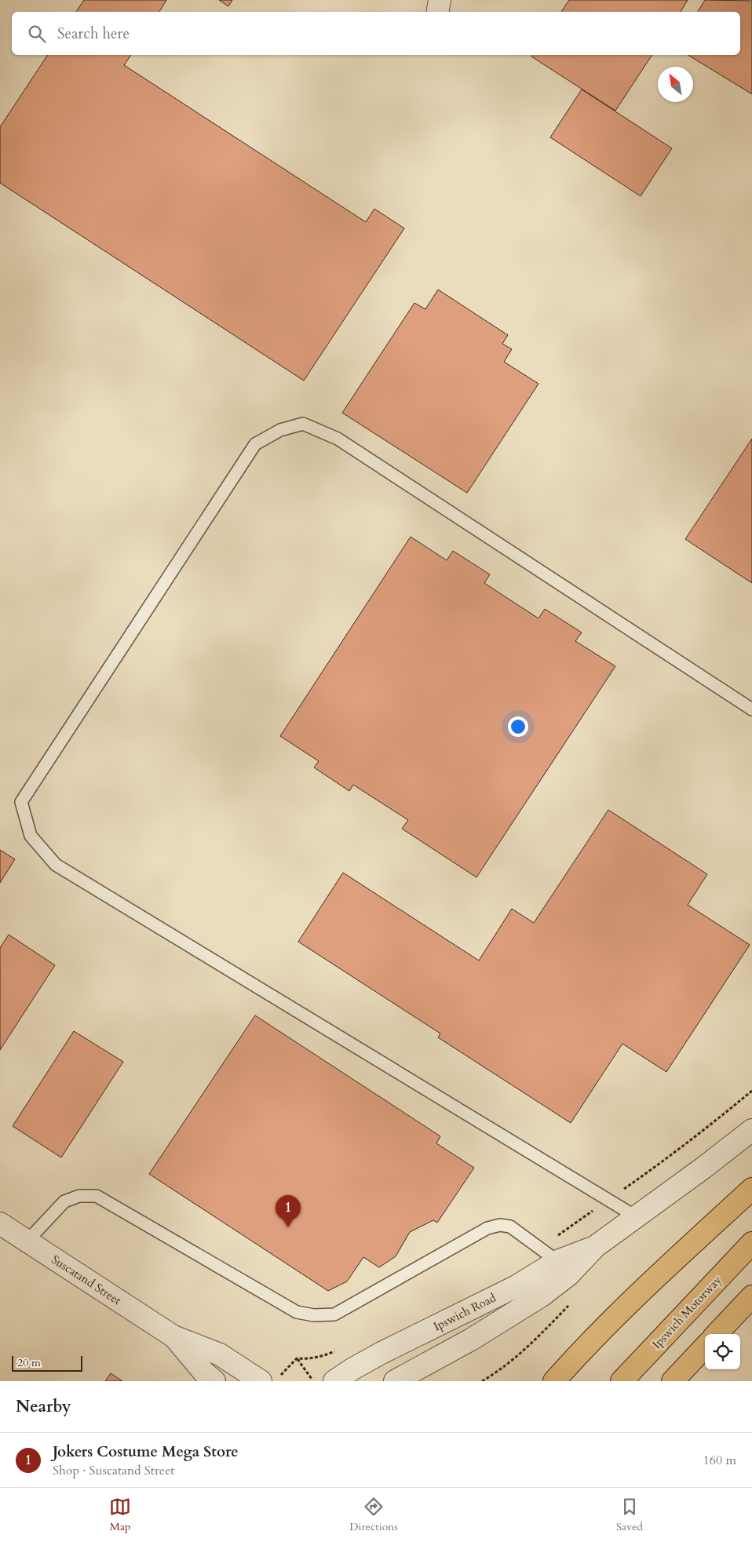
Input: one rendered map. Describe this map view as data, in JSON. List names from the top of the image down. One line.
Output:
{"streets":{"highway":["Ipswich Motorway"],"street":["Suscatand Street","Ipswich Road"]},"scale_bar":"20 m","north":"top left","page":{"search":"Search here","pins":"1","scale":"20 m","heading":"Nearby","list":[{"mark":"1","name":"Jokers Costume Mega Store","note":"Shop · Suscatand Street","value":"160 m"}],"nav":["Map","Directions","Saved"]}}
